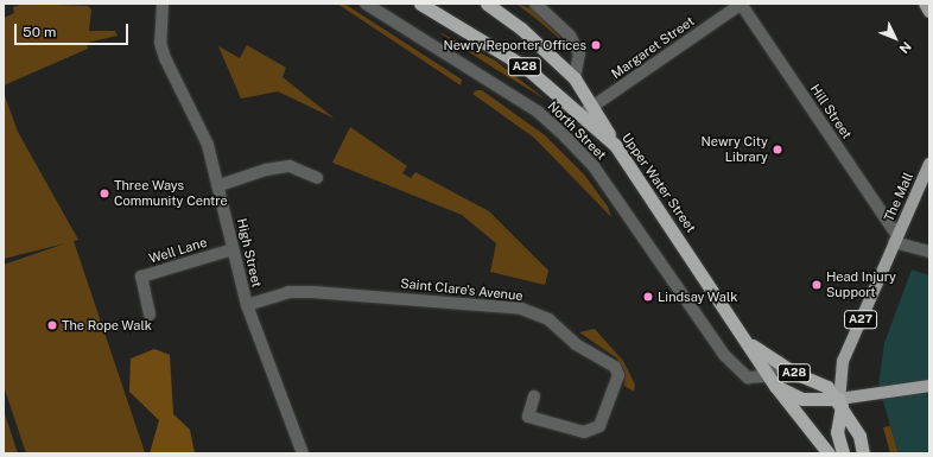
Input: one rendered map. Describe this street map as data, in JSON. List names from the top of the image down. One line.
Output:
{"streets":{"highway":["A28","Upper Water Street"],"main road":["The Mall","A27"],"street":["Margaret Street","Hill Street","North Street","Well Lane","High Street","Saint Clare's Avenue"]},"crossings":[["Margaret Street","A28"],["Margaret Street","Hill Street"],["Margaret Street","Upper Water Street"],["A28","North Street"],["A28","Upper Water Street"],["A28","A27"],["Hill Street","The Mall"],["Hill Street","A27"],["North Street","Upper Water Street"],["Upper Water Street","A27"],["The Mall","A27"],["Well Lane","High Street"],["High Street","Saint Clare's Avenue"]],"places":["Newry Reporter Offices","Newry City Library","Three Ways Community Centre","Head Injury Support","Lindsay Walk","The Rope Walk"],"scale_bar":"50 m","north":"bottom right"}
